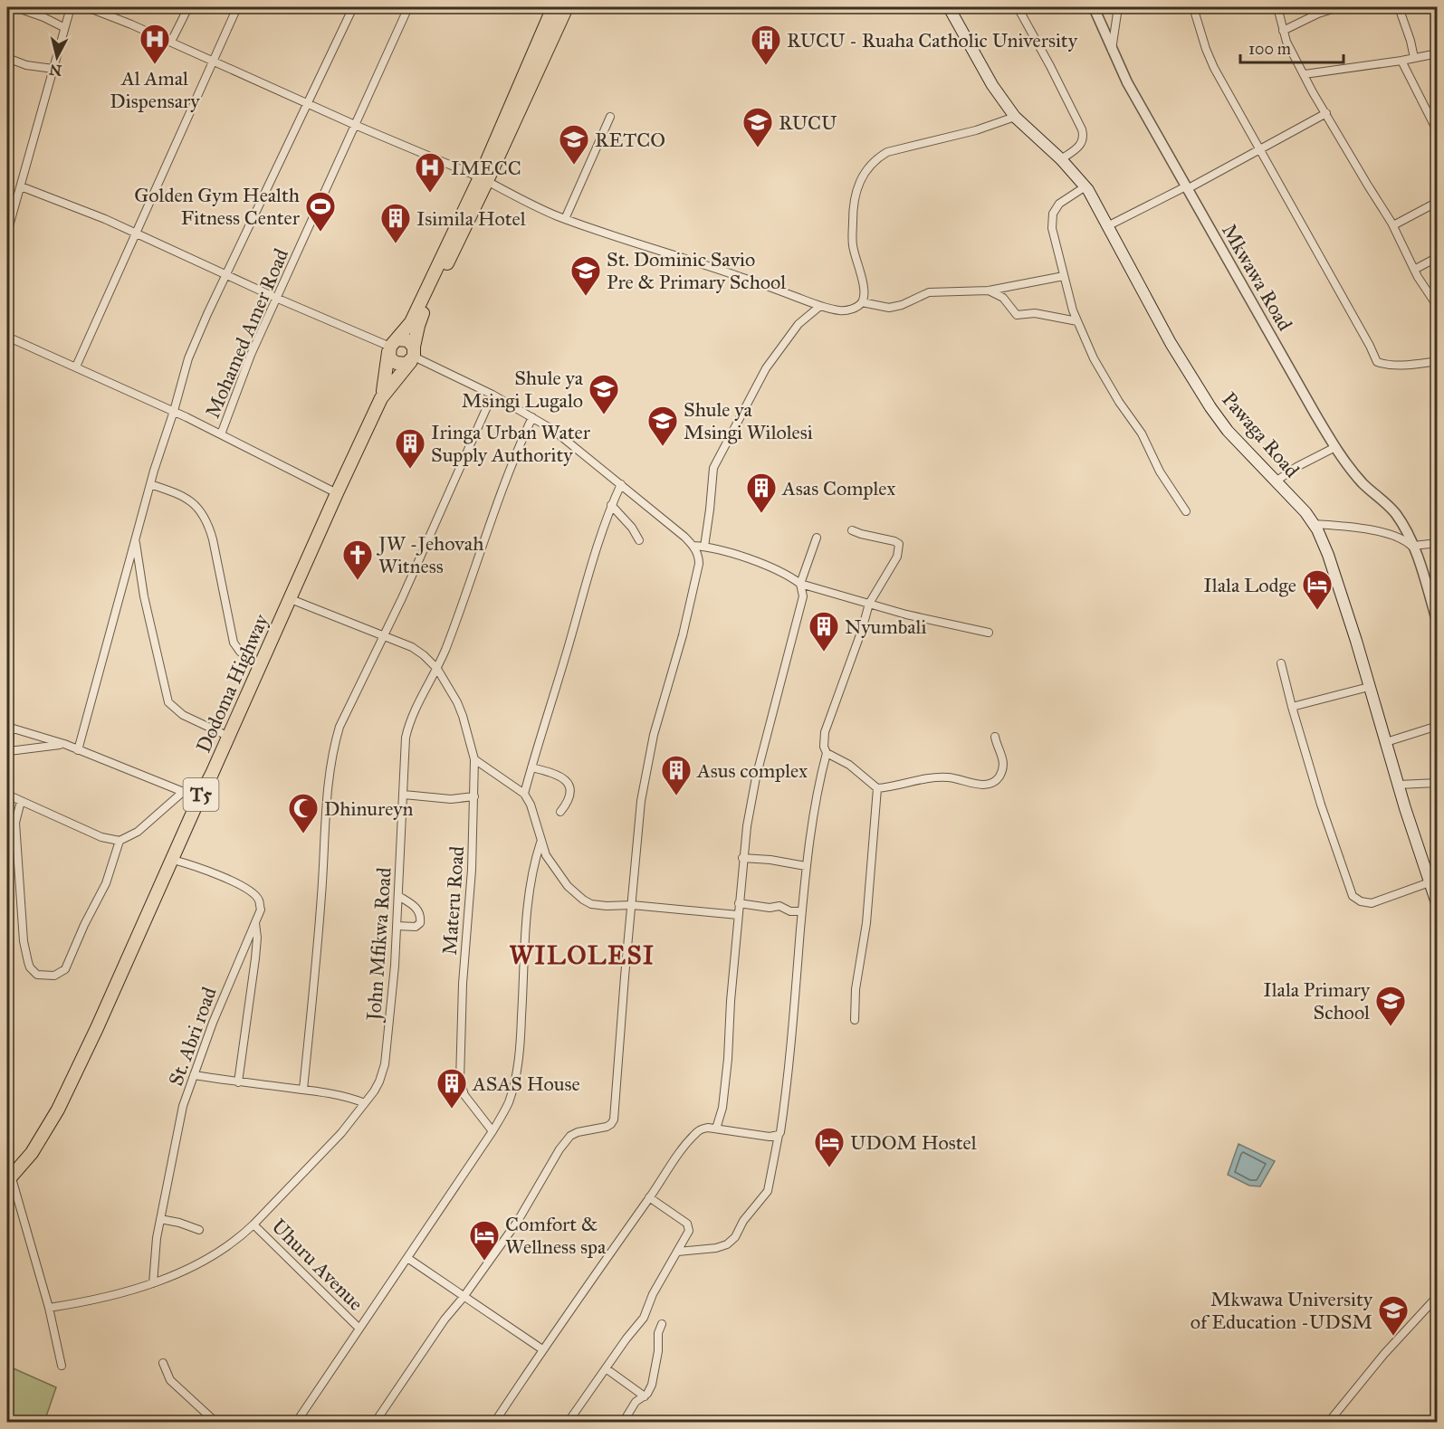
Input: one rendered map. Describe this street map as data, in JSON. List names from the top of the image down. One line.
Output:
{"streets":{"highway":["Dodoma Highway","T5"],"main road":["Pawaga Road"],"street":["Mkwawa Road","Mohamed Amer Road","Materu Road","John Mfikwa Road","St. Abri road","Uhuru Avenue"]},"crossings":[["Dodoma Highway","T5"],["Dodoma Highway","Materu Road"],["Dodoma Highway","St. Abri road"],["Materu Road","John Mfikwa Road"],["John Mfikwa Road","St. Abri road"],["John Mfikwa Road","Uhuru Avenue"]],"districts":["WILOLESI"],"places":{"hospital":["Al Amal Dispensary","IMECC"],"building":["RUCU - Ruaha Catholic University","Isimila Hotel","Iringa Urban Water Supply Authority","Asas Complex","Nyumbali","Asus complex","ASAS House"],"school or university":["RUCU","RETCO","St. Dominic Savio Pre & Primary School","Shule ya Msingi Lugalo","Shule ya Msingi Wilolesi","Ilala Primary School","Mkwawa University of Education -UDSM"],"sports":["Golden Gym Health Fitness Center"],"church":["JW -Jehovah Witness"],"hotel":["Ilala Lodge","UDOM Hostel","Comfort & Wellness spa"],"mosque":["Dhinureyn"]},"scale_bar":"100 m","north":"bottom"}
